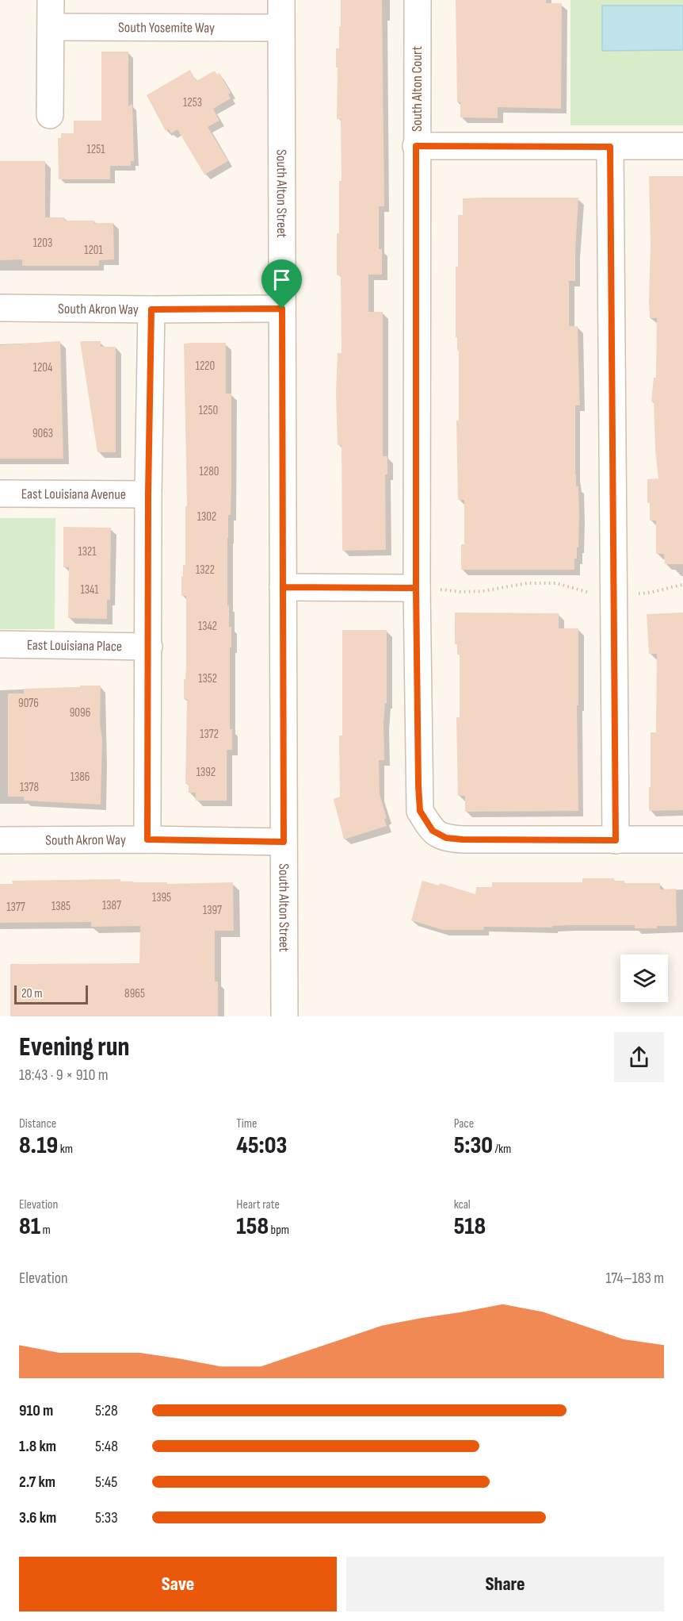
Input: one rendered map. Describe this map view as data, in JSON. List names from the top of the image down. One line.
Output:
{"streets":{"street":["South Yosemite Way","South Alton Court","South Alton Street","South Akron Way","East Louisiana Avenue","East Louisiana Place"]},"crossings":[["South Yosemite Way","South Alton Street"],["South Alton Street","South Akron Way"]],"house_numbers":["1253","1251","1203","1201","1220","1204","1250","9063","1280","1302","1321","1322","1341","1342","1352","9076","9096","1372","1392","1386","1378","1395","1387","1385","1377","1397","8965"],"scale_bar":"20 m","page":{"scale":"20 m","heading":["Evening run","18:43 · 9 × 910 m"],"stats":[["Distance","8.19 km"],["Time","45:03"],["Pace","5:30 /km"],["Elevation","81 m"],["Heart rate","158 bpm"],["kcal","518"]],"chart":["Elevation","174–183 m"],"list":[{"name":"910 m","note":"5:28"},{"name":"1.8 km","note":"5:48"},{"name":"2.7 km","note":"5:45"},{"name":"3.6 km","note":"5:33"}],"buttons":["Save","Share"]}}
